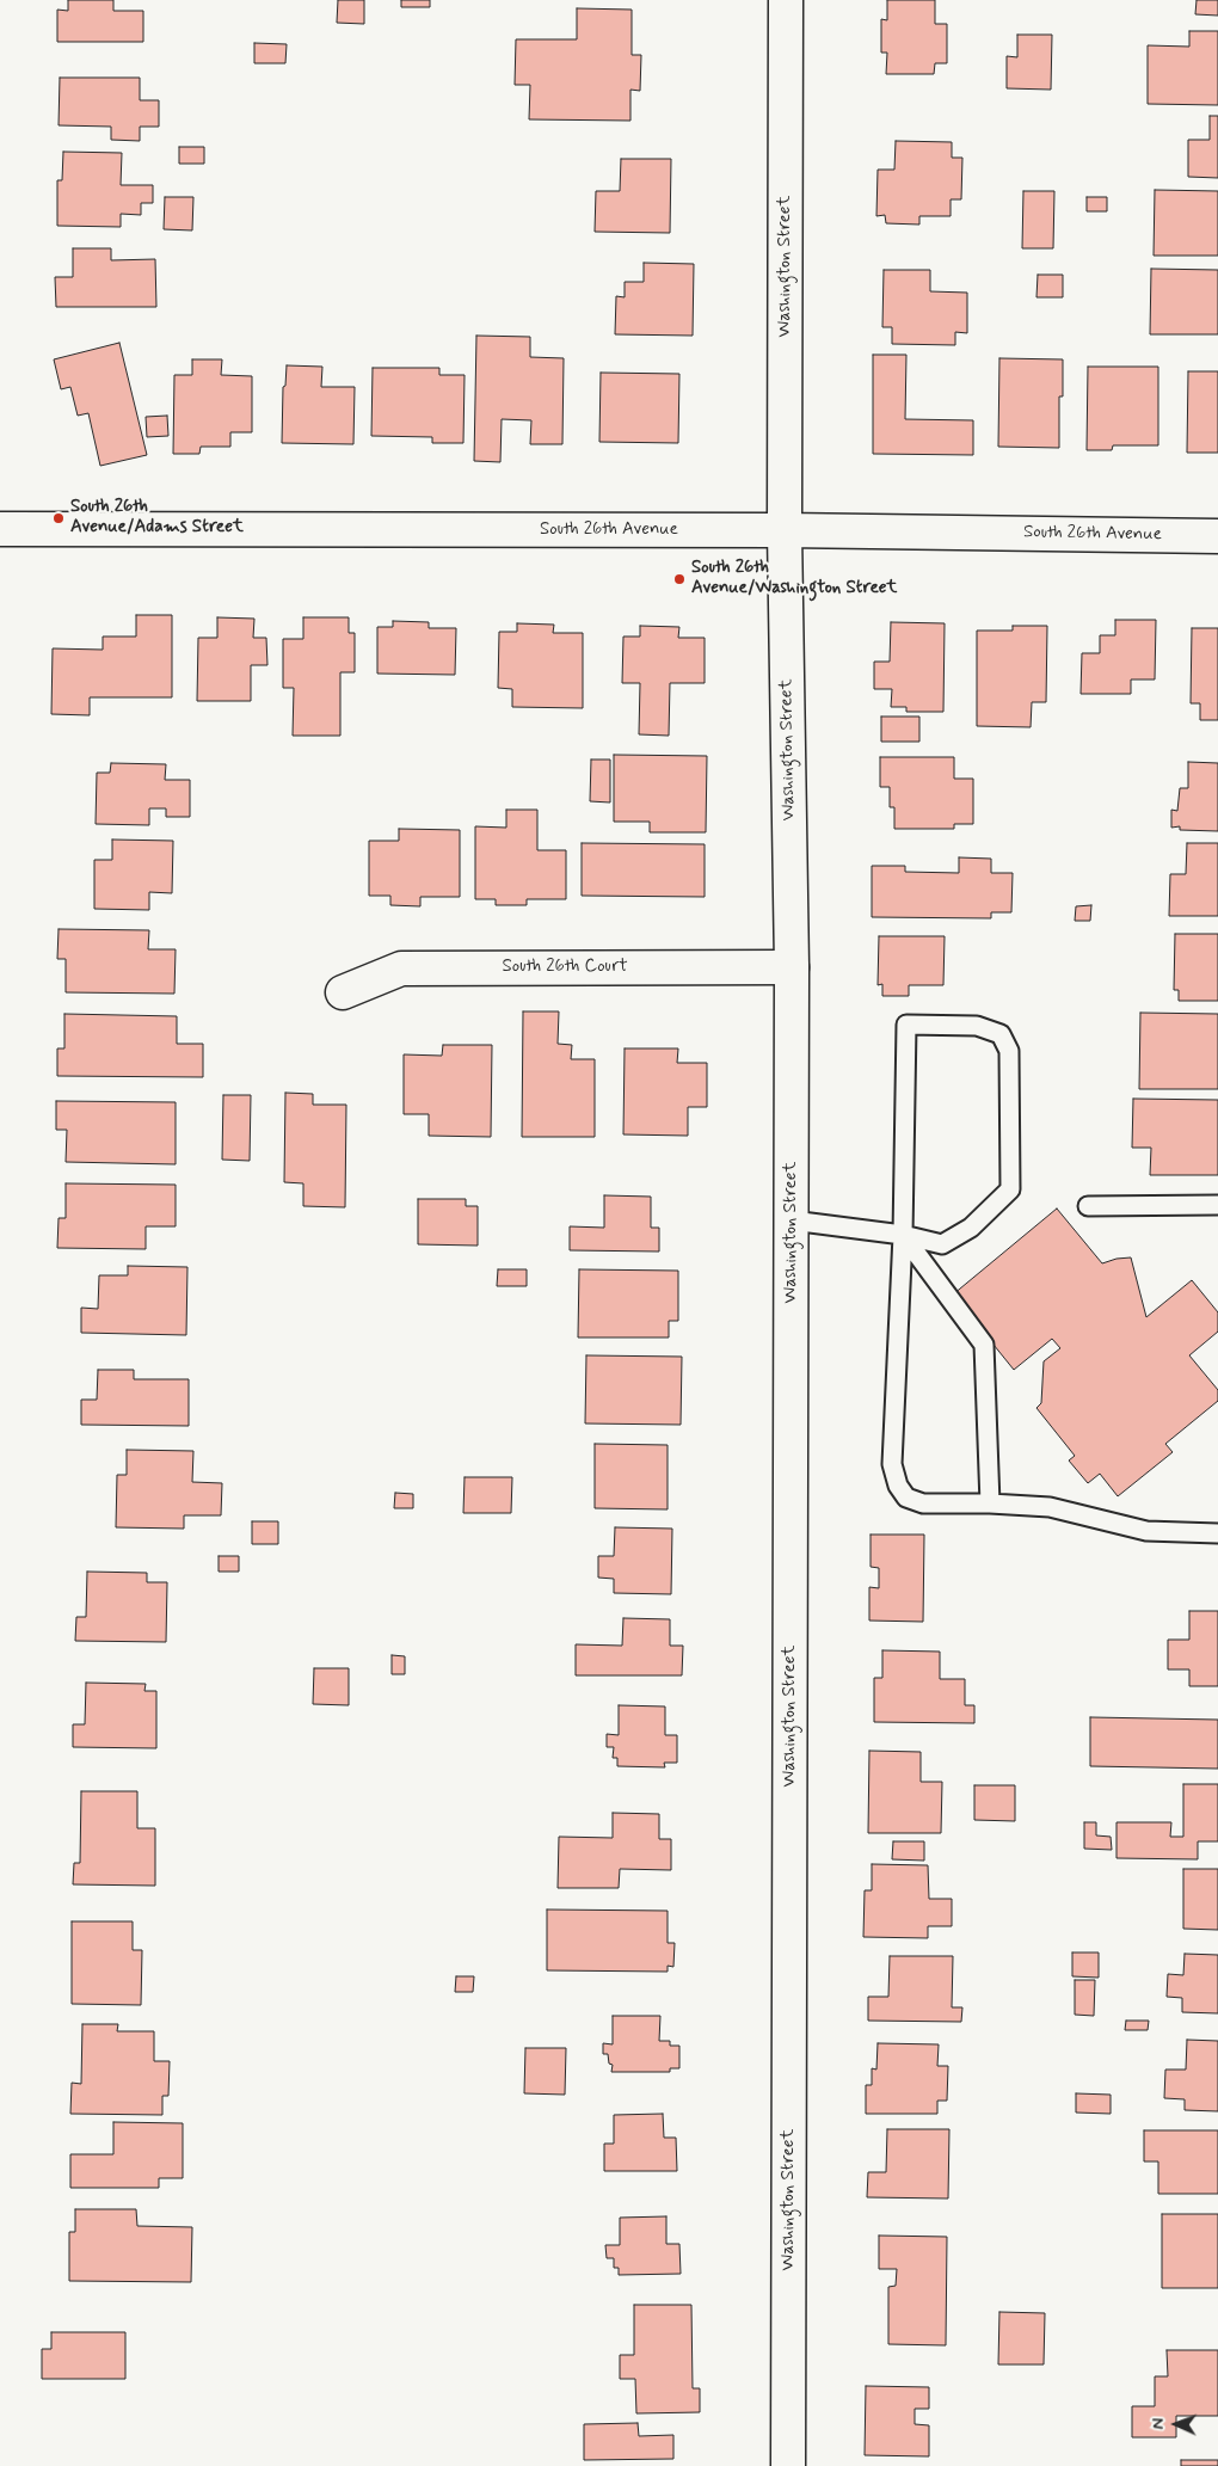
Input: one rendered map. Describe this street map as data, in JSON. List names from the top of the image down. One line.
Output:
{"streets":{"street":["Washington Street","South 26th Avenue","South 26th Court"]},"crossings":[["Washington Street","South 26th Avenue"],["Washington Street","South 26th Court"]],"places":["South 26th Avenue/Adams Street","South 26th Avenue/Washington Street"],"north":"left"}
